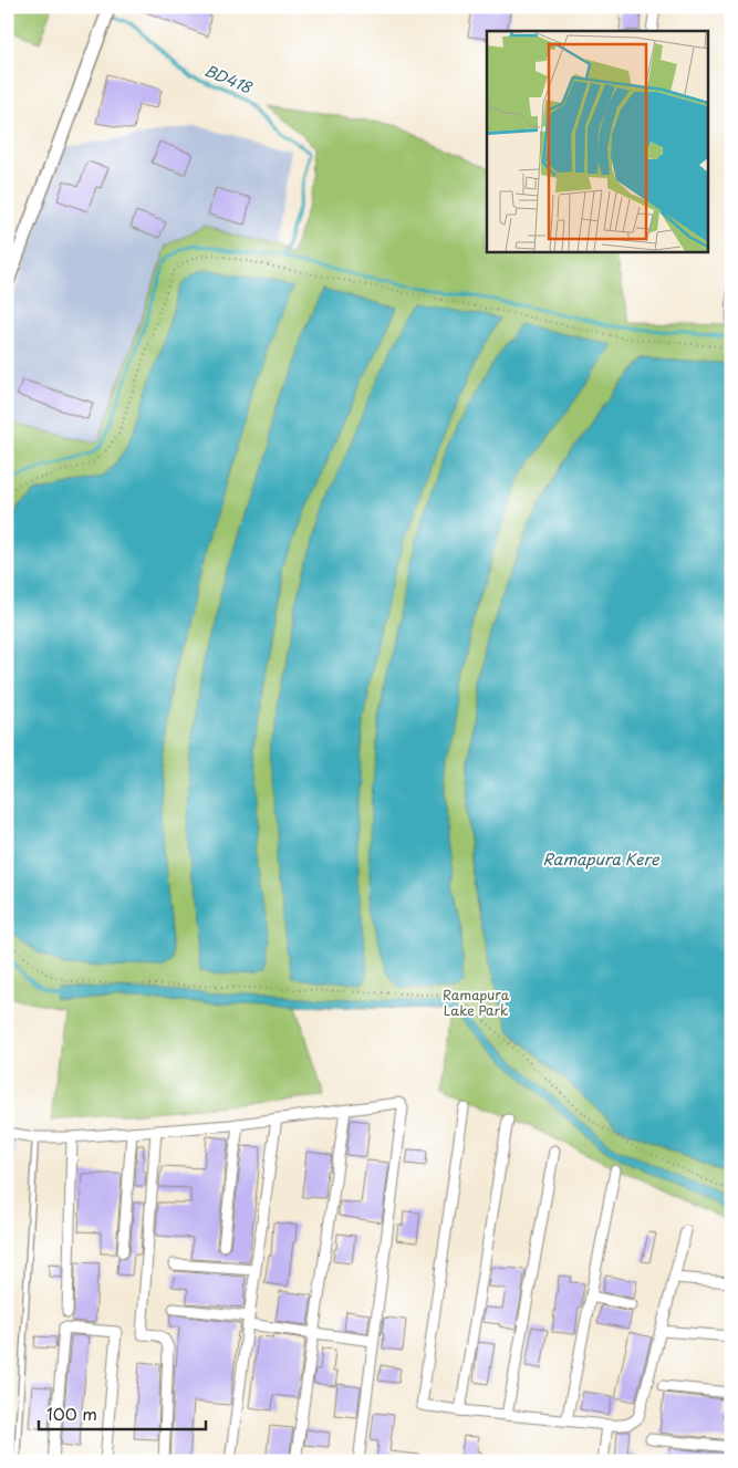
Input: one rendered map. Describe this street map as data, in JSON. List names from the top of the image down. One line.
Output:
{"water":["BD418","Ramapura Kere"],"parks":["Ramapura Lake Park"],"scale_bar":"100 m"}
